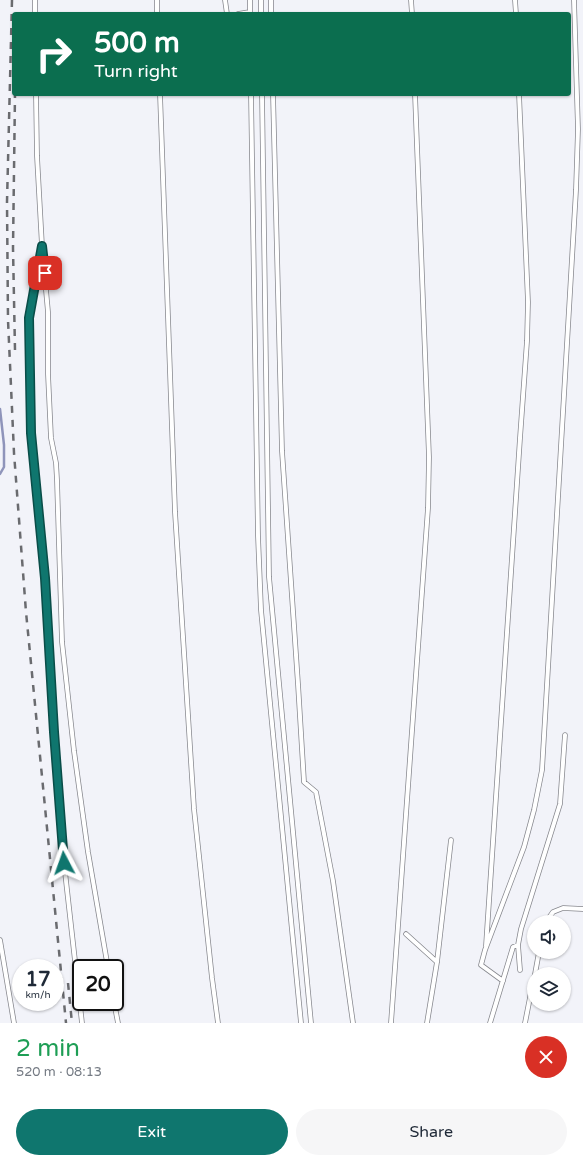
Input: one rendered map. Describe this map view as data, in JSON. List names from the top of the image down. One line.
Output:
{"page":{"turn":["500 m","Turn right"],"speed":"17 km/h","limit":"20","heading":["2 min","520 m · 08:13"],"buttons":["Exit","Share"]}}
